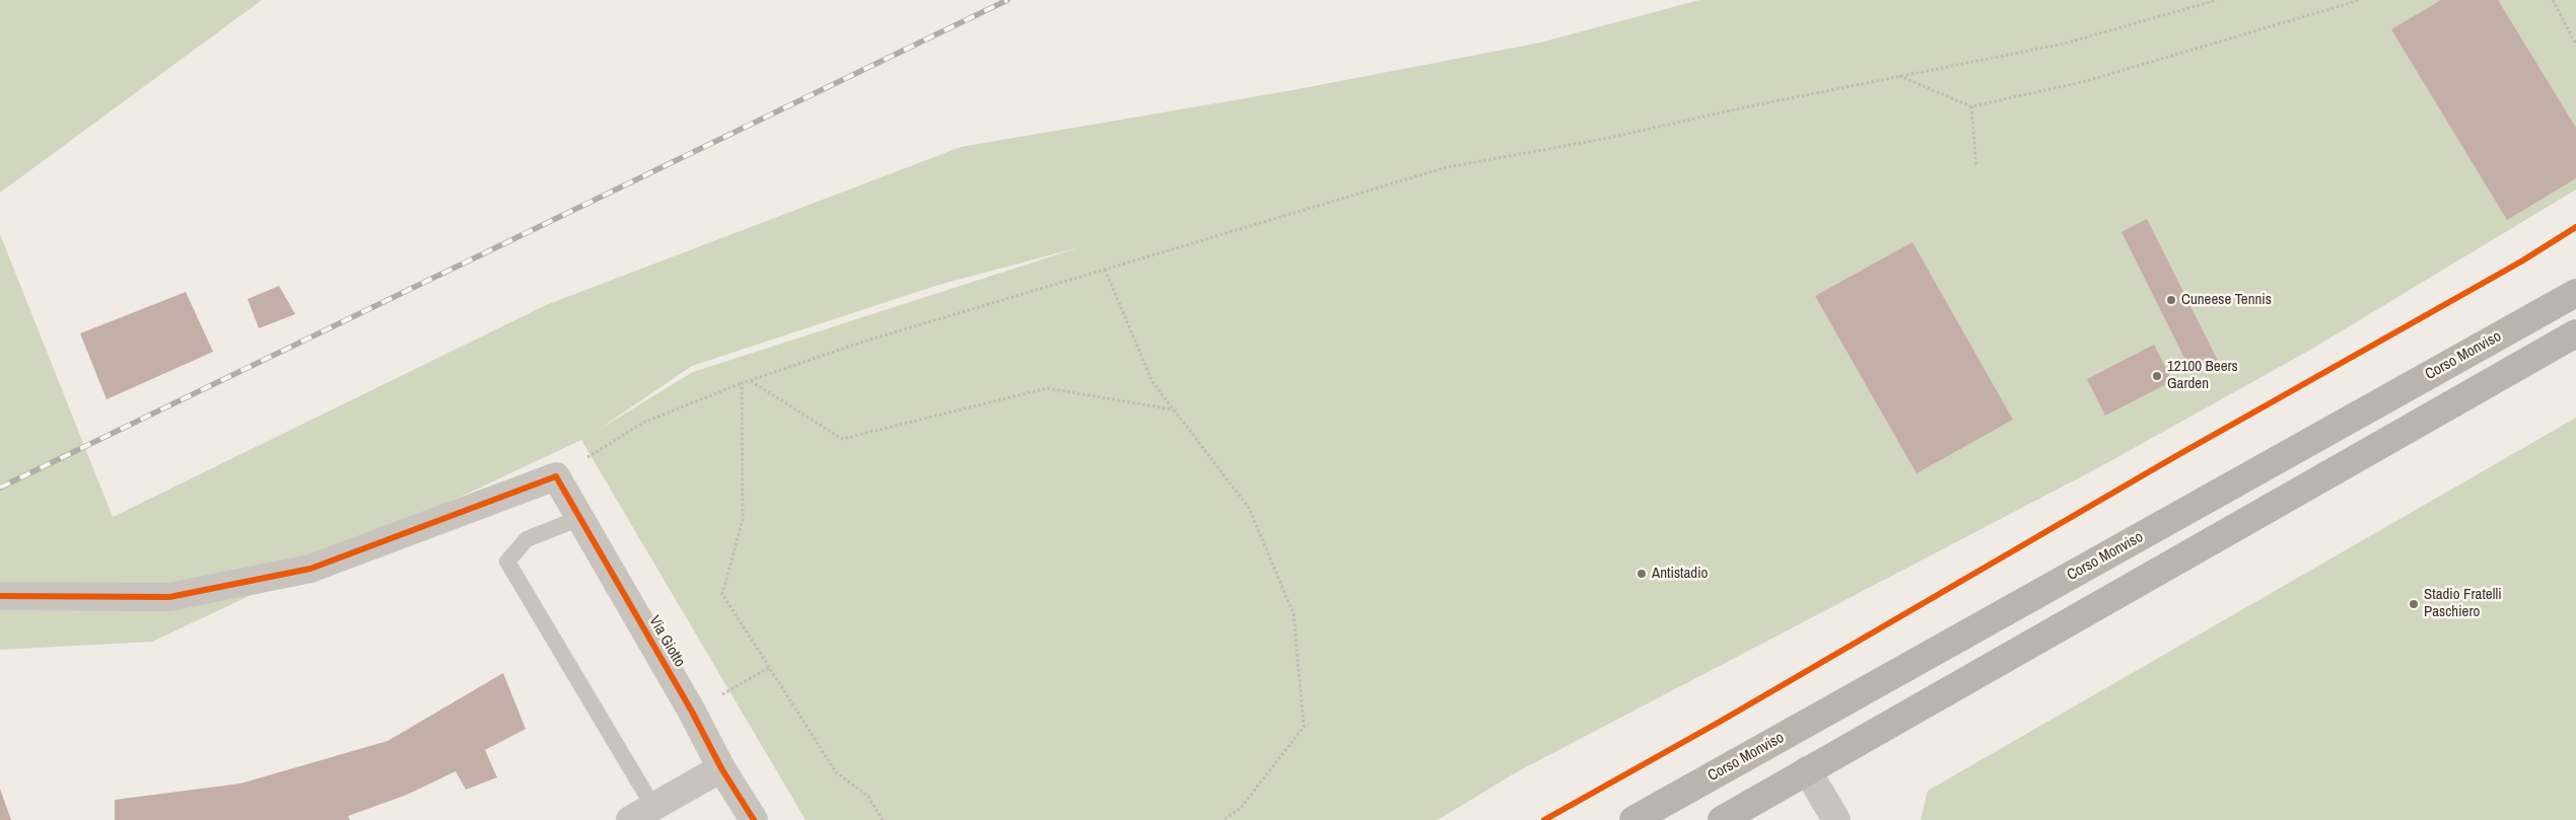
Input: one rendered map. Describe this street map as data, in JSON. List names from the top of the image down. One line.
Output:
{"streets":{"main road":["Corso Monviso"],"street":["Via Giotto"]},"places":["Cuneese Tennis","12100 Beers Garden","Antistadio","Stadio Fratelli Paschiero"]}
